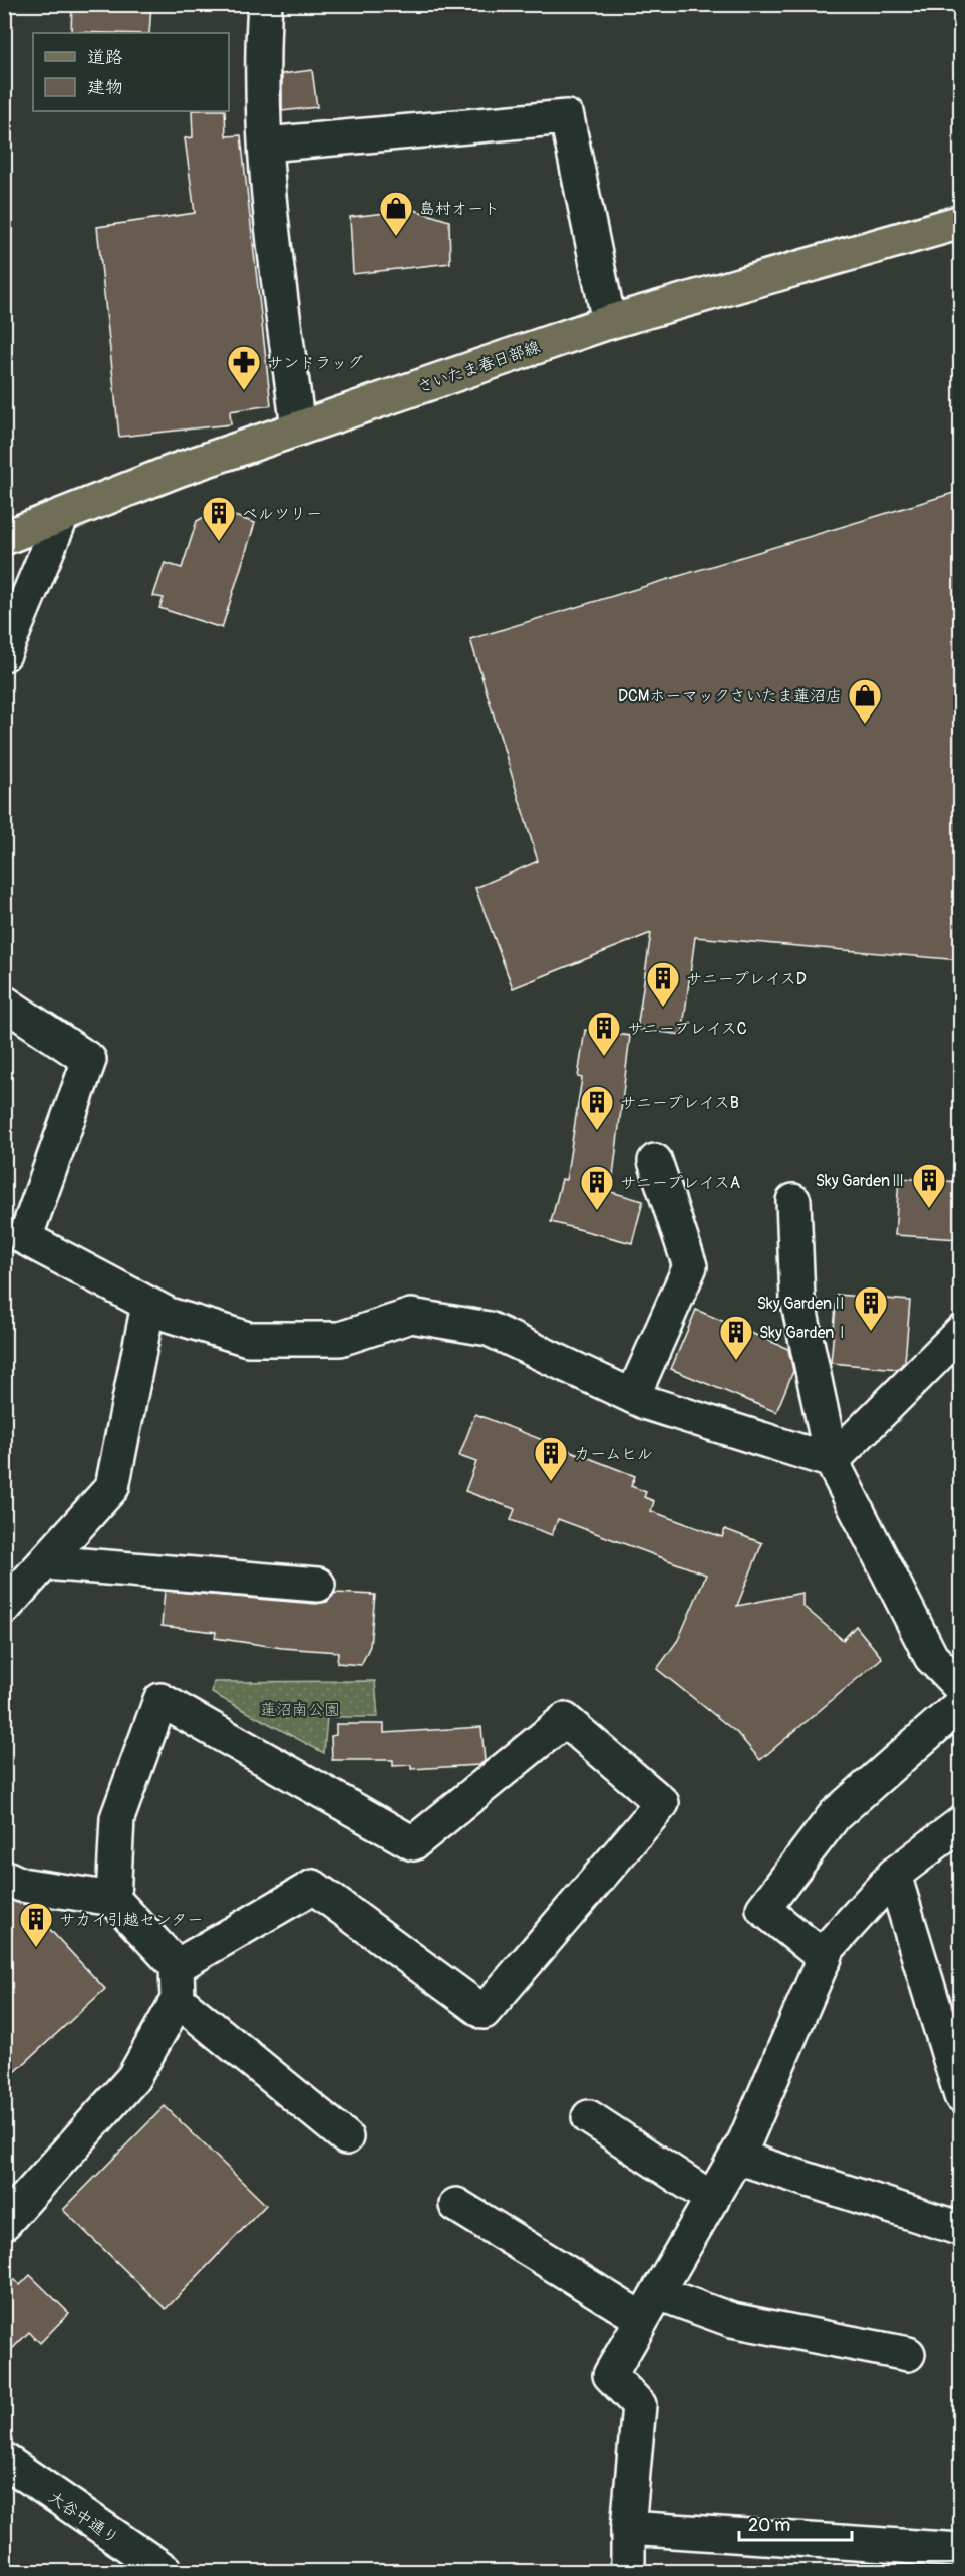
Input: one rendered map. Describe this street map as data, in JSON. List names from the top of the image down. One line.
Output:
{"streets":{"main road":["さいたま春日部線"],"street":["大谷中通り"]},"parks":["蓮沼南公園"],"places":{"shop":["島村オート","DCMホーマックさいたま蓮沼店"],"pharmacy":["サンドラッグ"],"building":["ベルツリー","サニープレイスD","サニープレイスC","サニープレイスB","Sky GardenⅢ","サニープレイスA","Sky GardenⅡ","Sky GardenⅠ","カームヒル","サカイ引越センター"]},"legend":["道路","建物"],"scale_bar":"20 m"}
